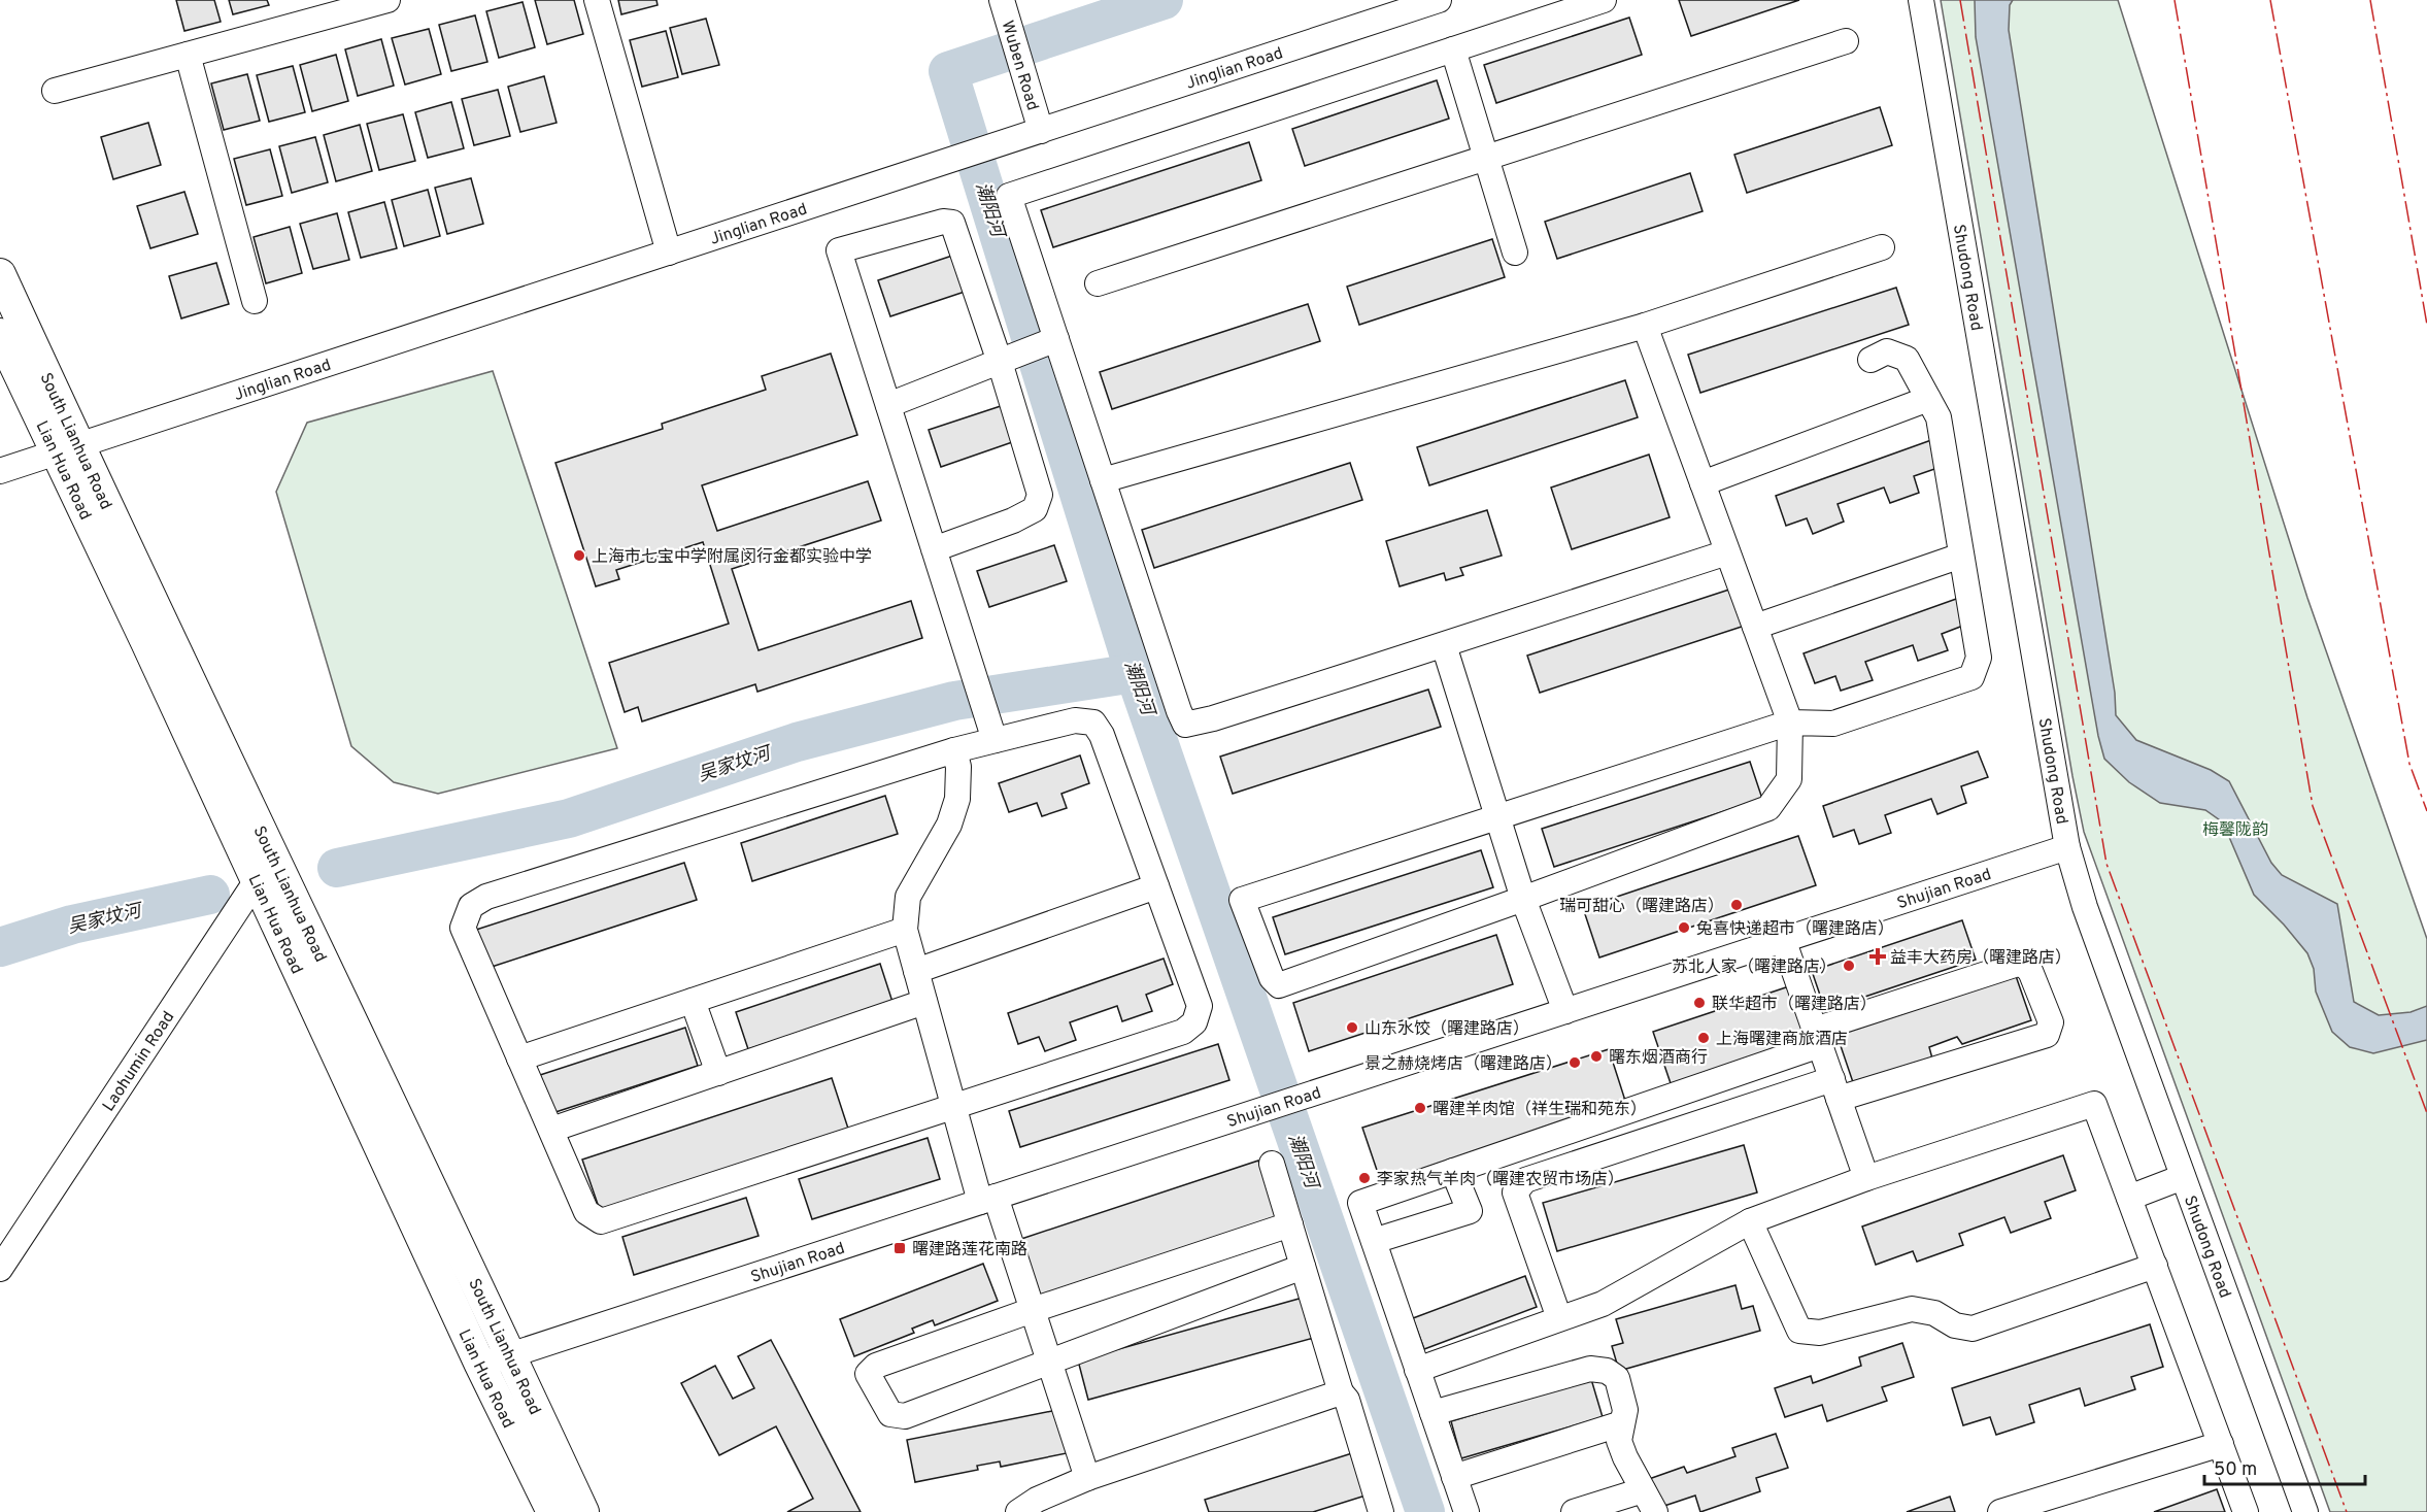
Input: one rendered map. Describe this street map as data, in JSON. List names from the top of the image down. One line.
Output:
{"streets":{"main road":["South Lianhua Road","Lian Hua Road"],"street":["Wuben Road","Jinglian Road","Shudong Road","Shujian Road","Laohumin Road"]},"crossings":[["Wuben Road","Jinglian Road"],["Jinglian Road","South Lianhua Road"],["Jinglian Road","Lian Hua Road"],["Shudong Road","Shujian Road"],["South Lianhua Road","Lian Hua Road"],["South Lianhua Road","Shujian Road"],["South Lianhua Road","Laohumin Road"],["Lian Hua Road","Shujian Road"],["Lian Hua Road","Laohumin Road"]],"water":["潮阳河","吴家坟河"],"parks":["梅馨陇韵"],"places":{"other":["上海市七宝中学附属闵行金都实验中学","瑞可甜心（曙建路店）","兔喜快递超市（曙建路店）","苏北人家（曙建路店）","联华超市（曙建路店）","山东水饺（曙建路店）","上海曙建商旅酒店","曙东烟酒商行","景之赫烧烤店（曙建路店）","曙建羊肉馆（祥生·瑞和苑东）","李家热气羊肉（曙建农贸市场店）"],"health":["益丰大药房（曙建路店）"],"transit":["曙建路莲花南路"]},"scale_bar":"50 m"}
